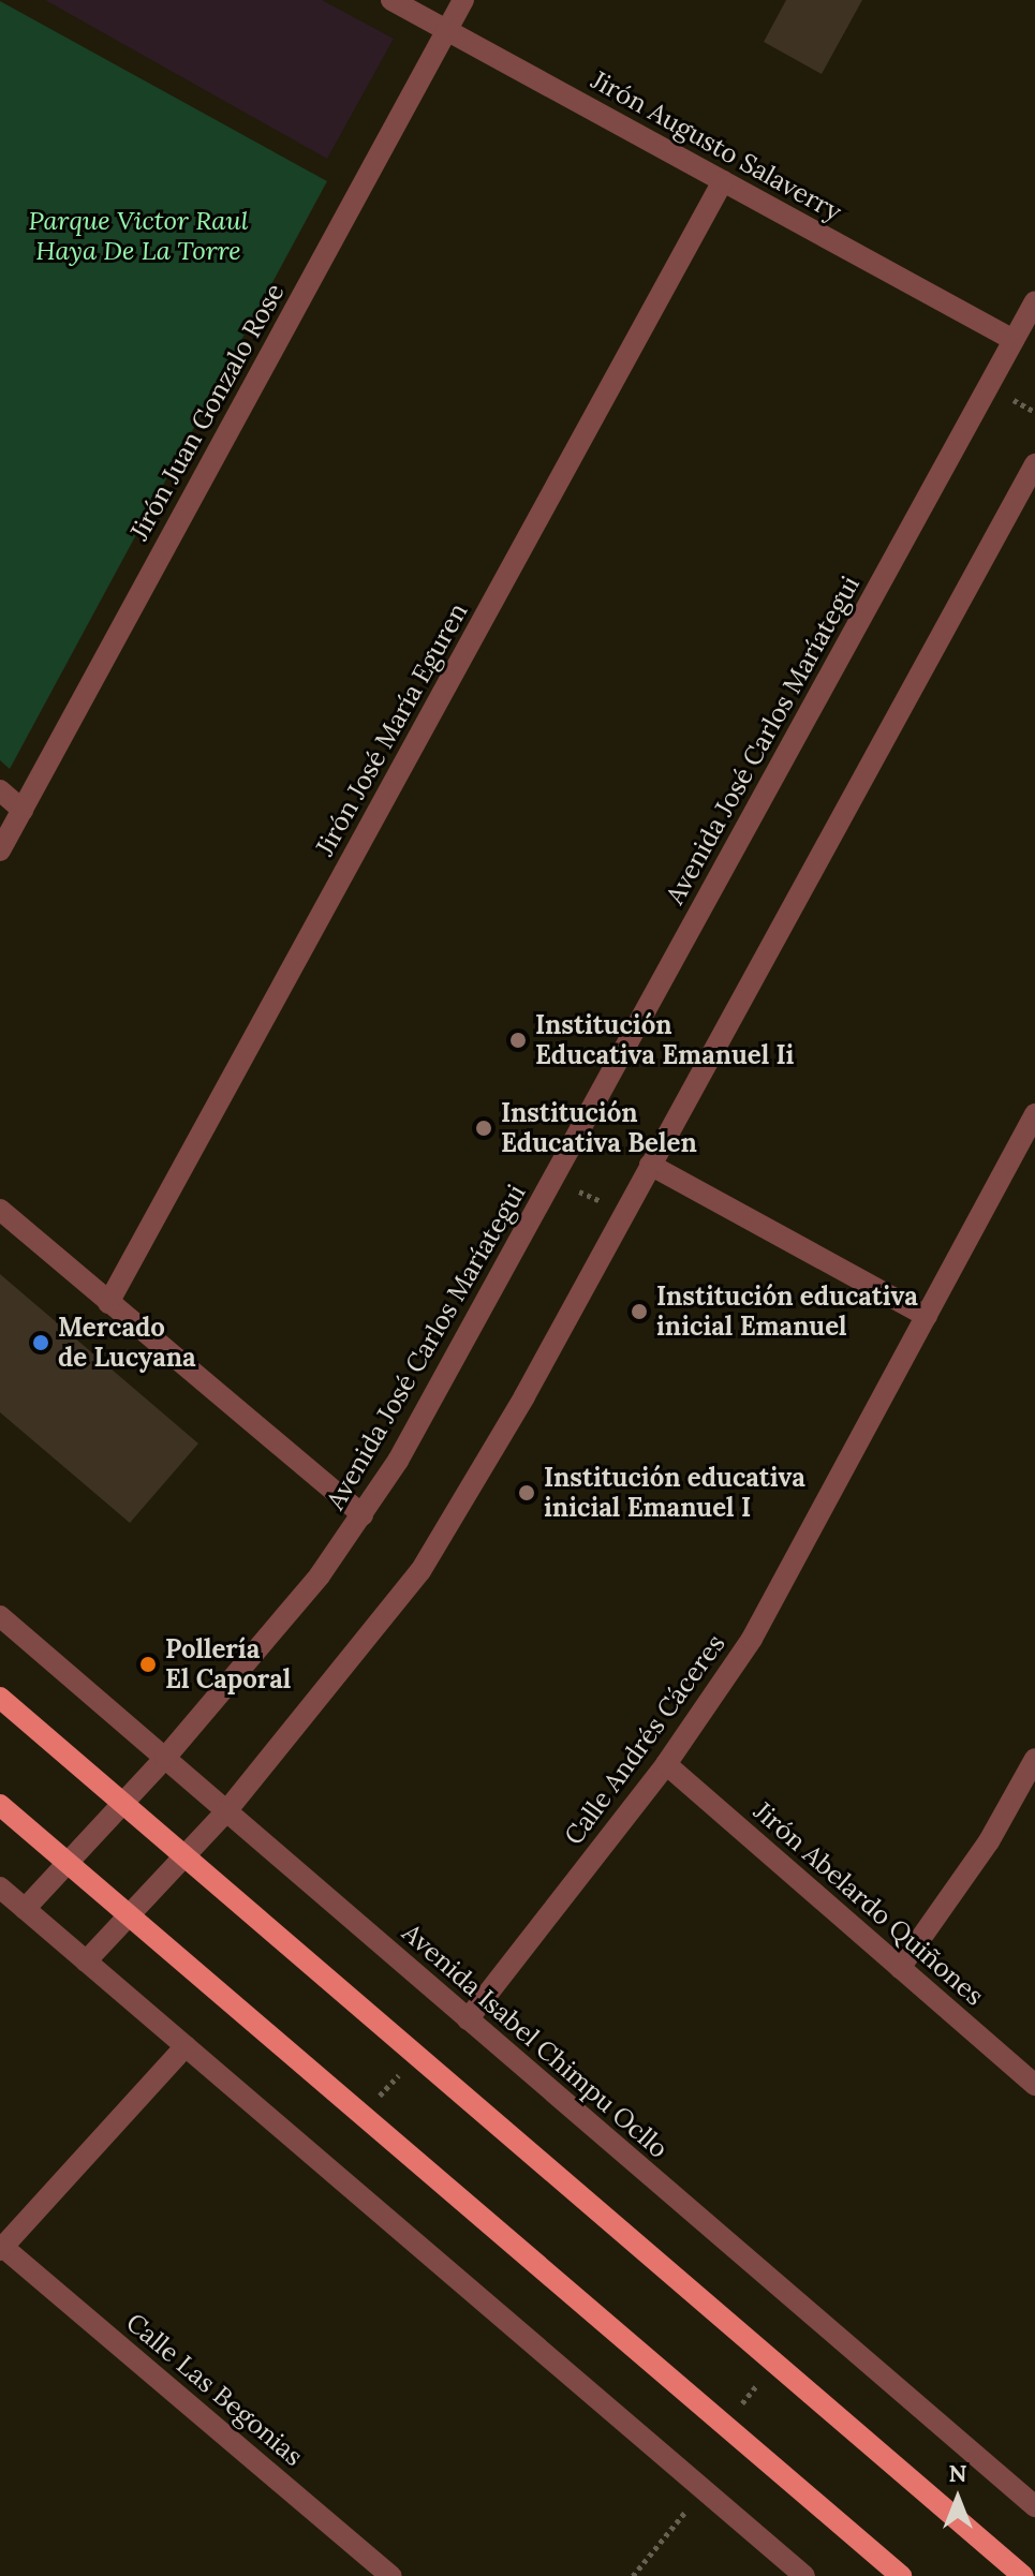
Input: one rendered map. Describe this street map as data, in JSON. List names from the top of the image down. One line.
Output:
{"streets":{"street":["Jirón Augusto Salaverry","Jirón Juan Gonzalo Rose","Jirón José María Eguren","Avenida José Carlos Maríategui","Calle Andrés Cáceres","Jirón Abelardo Quiñones","Avenida Isabel Chimpu Ocllo","Calle Las Begonias"]},"crossings":[["Jirón Augusto Salaverry","Jirón Juan Gonzalo Rose"],["Jirón Augusto Salaverry","Jirón José María Eguren"],["Jirón Augusto Salaverry","Avenida José Carlos Maríategui"],["Avenida José Carlos Maríategui","Avenida Isabel Chimpu Ocllo"],["Calle Andrés Cáceres","Jirón Abelardo Quiñones"],["Calle Andrés Cáceres","Avenida Isabel Chimpu Ocllo"]],"parks":["Parque Victor Raul Haya De La Torre"],"places":["Institución Educativa Emanuel Ii","Institución Educativa Belen","Institución educativa inicial Emanuel","Mercado de Lucyana","Institución educativa inicial Emanuel I","Pollería El Caporal"],"north":"top"}
